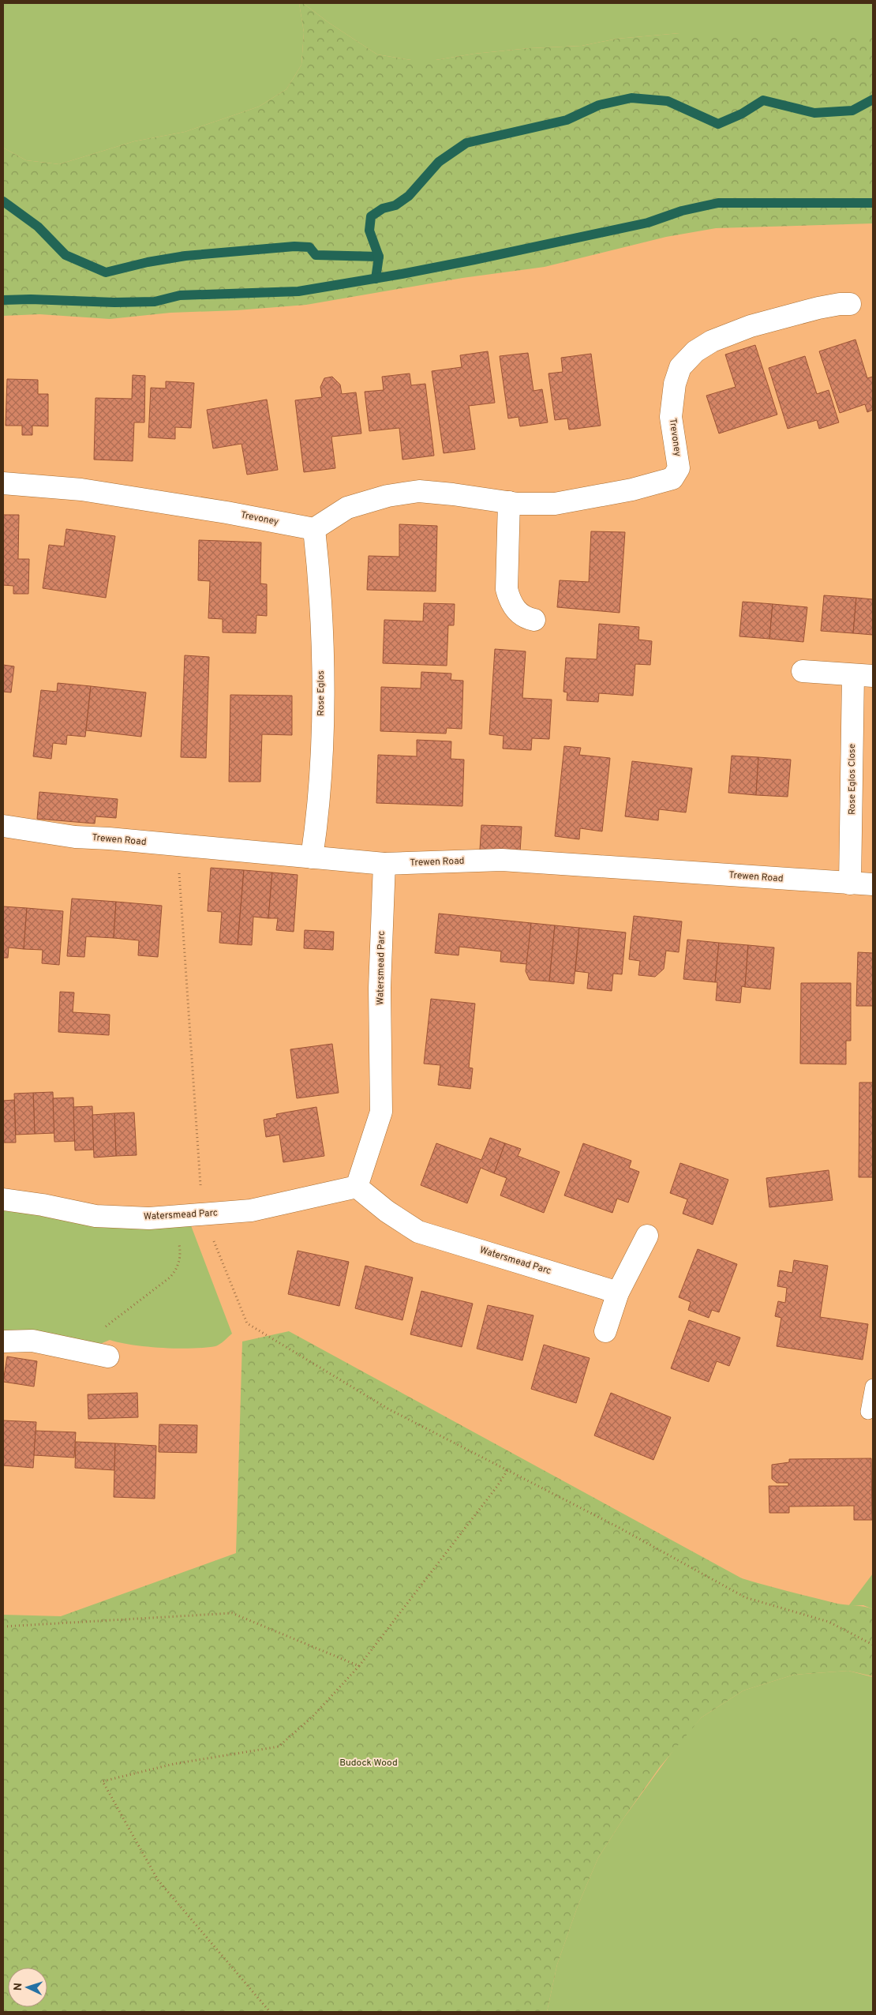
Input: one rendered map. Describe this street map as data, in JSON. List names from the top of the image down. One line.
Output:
{"streets":{"street":["Trevoney","Rose Eglos","Rose Eglos Close","Trewen Road","Watersmead Parc"]},"crossings":[["Trevoney","Rose Eglos"],["Rose Eglos","Trewen Road"],["Rose Eglos Close","Trewen Road"],["Trewen Road","Watersmead Parc"]],"parks":["Budock Wood"],"north":"left"}
